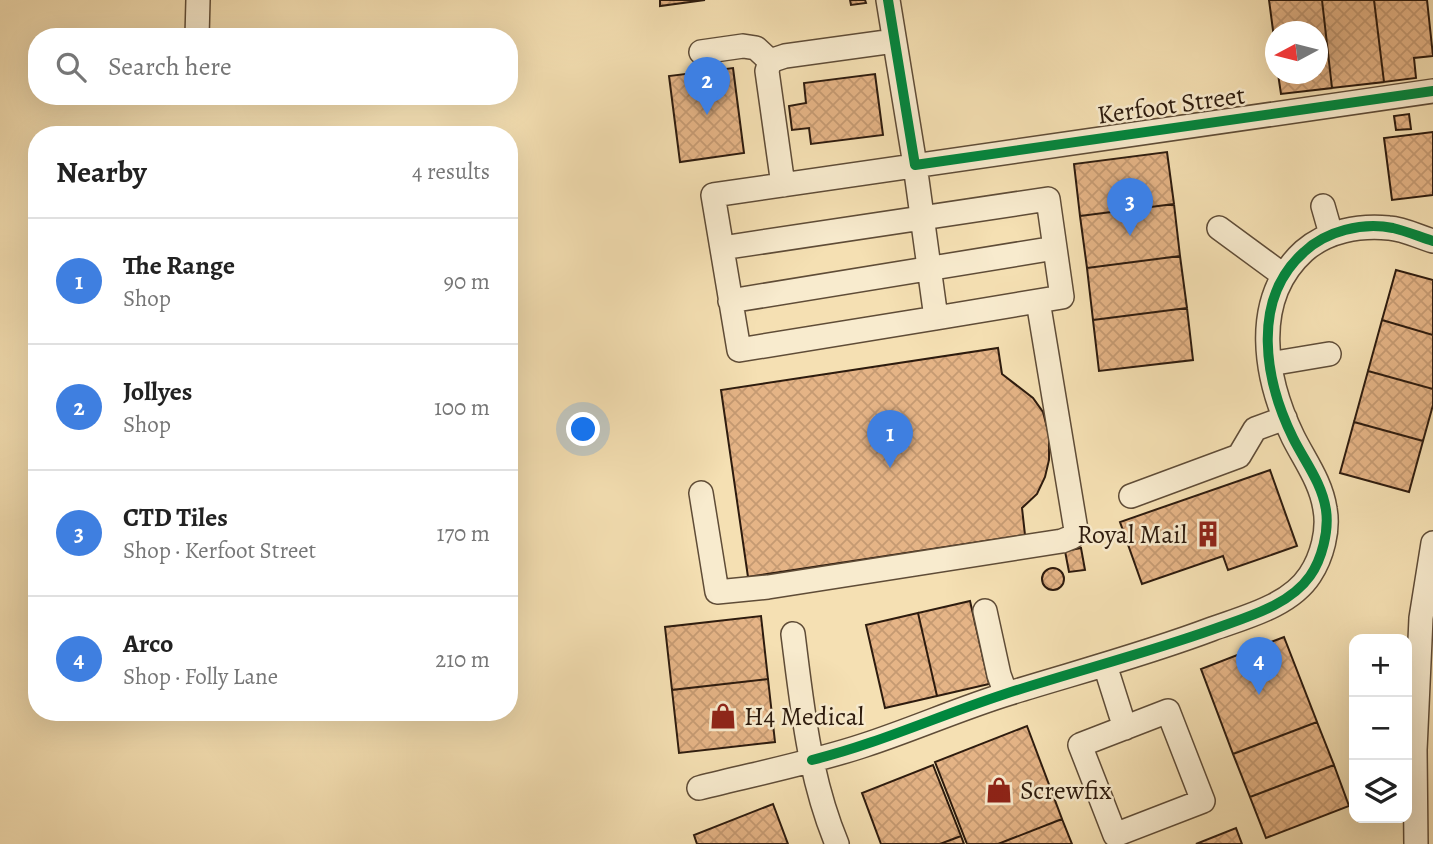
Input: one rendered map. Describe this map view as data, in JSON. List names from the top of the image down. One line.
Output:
{"streets":{"street":["Kerfoot Street"]},"places":{"building":["Royal Mail"],"shop":["H4 Medical","Screwfix"]},"north":"left","page":{"search":"Search here","pins":["2","3","1","4"],"heading":["Nearby","4 results"],"list":[{"mark":"1","name":"The Range","note":"Shop","value":"90 m"},{"mark":"2","name":"Jollyes","note":"Shop","value":"100 m"},{"mark":"3","name":"CTD Tiles","note":"Shop · Kerfoot Street","value":"170 m"},{"mark":"4","name":"Arco","note":"Shop · Folly Lane","value":"210 m"}],"map_buttons":["+","−"]}}
